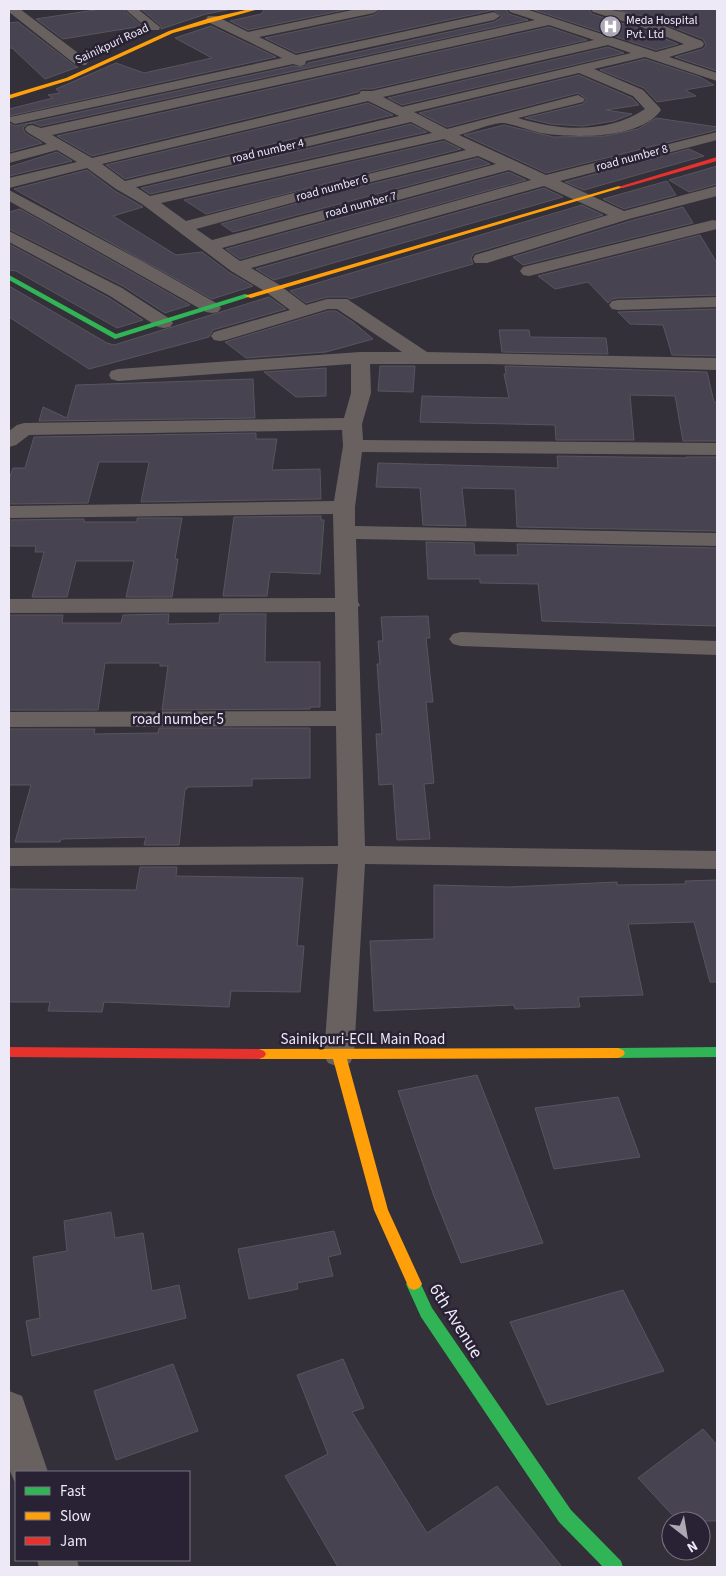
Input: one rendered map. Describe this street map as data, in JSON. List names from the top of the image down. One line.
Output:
{"streets":{"street":["Sainikpuri Road","road number 4","road number 8","road number 6","road number 7","road number 5","Sainikpuri-ECIL Main Road","6th Avenue"]},"crossings":[["Sainikpuri-ECIL Main Road","6th Avenue"]],"places":{"hospital":["Meda Hospital Pvt. Ltd"]},"legend":["Fast","Slow","Jam"],"north":"bottom right"}
